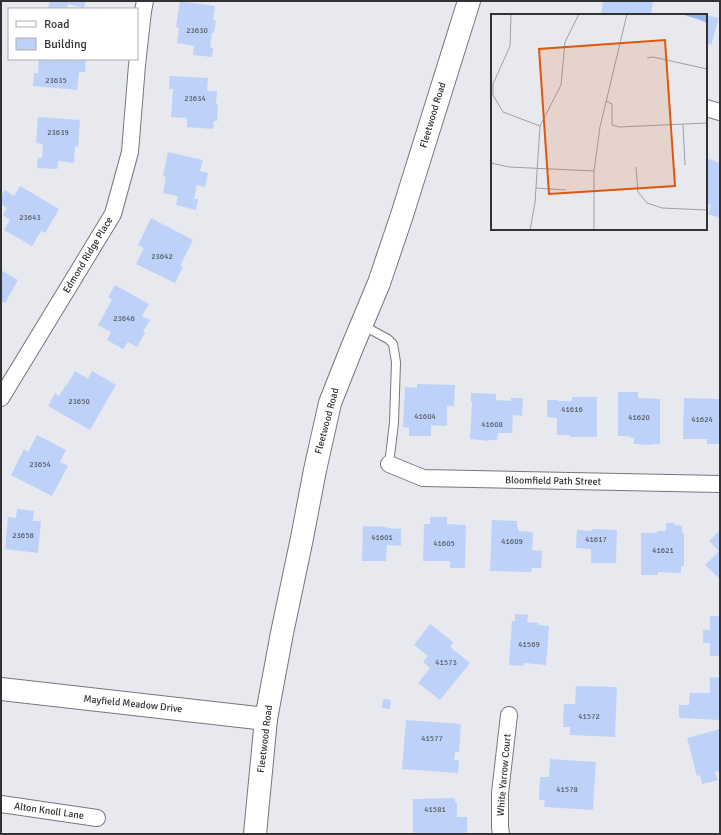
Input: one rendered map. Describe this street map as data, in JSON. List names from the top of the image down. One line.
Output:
{"streets":{"main road":["Fleetwood Road","Mayfield Meadow Drive"],"street":["Edmond Ridge Place","Bloomfield Path Street","White Yarrow Court","Alton Knoll Lane"]},"crossings":[["Fleetwood Road","Mayfield Meadow Drive"]],"house_numbers":["23630","23635","23634","23639","23643","23642","23646","23650","41616","41604","41620","41624","41608","23654","23658","41601","41617","41609","41605","41621","41569","41573","41572","41577","41578","41581"],"legend":["Road","Building"]}
